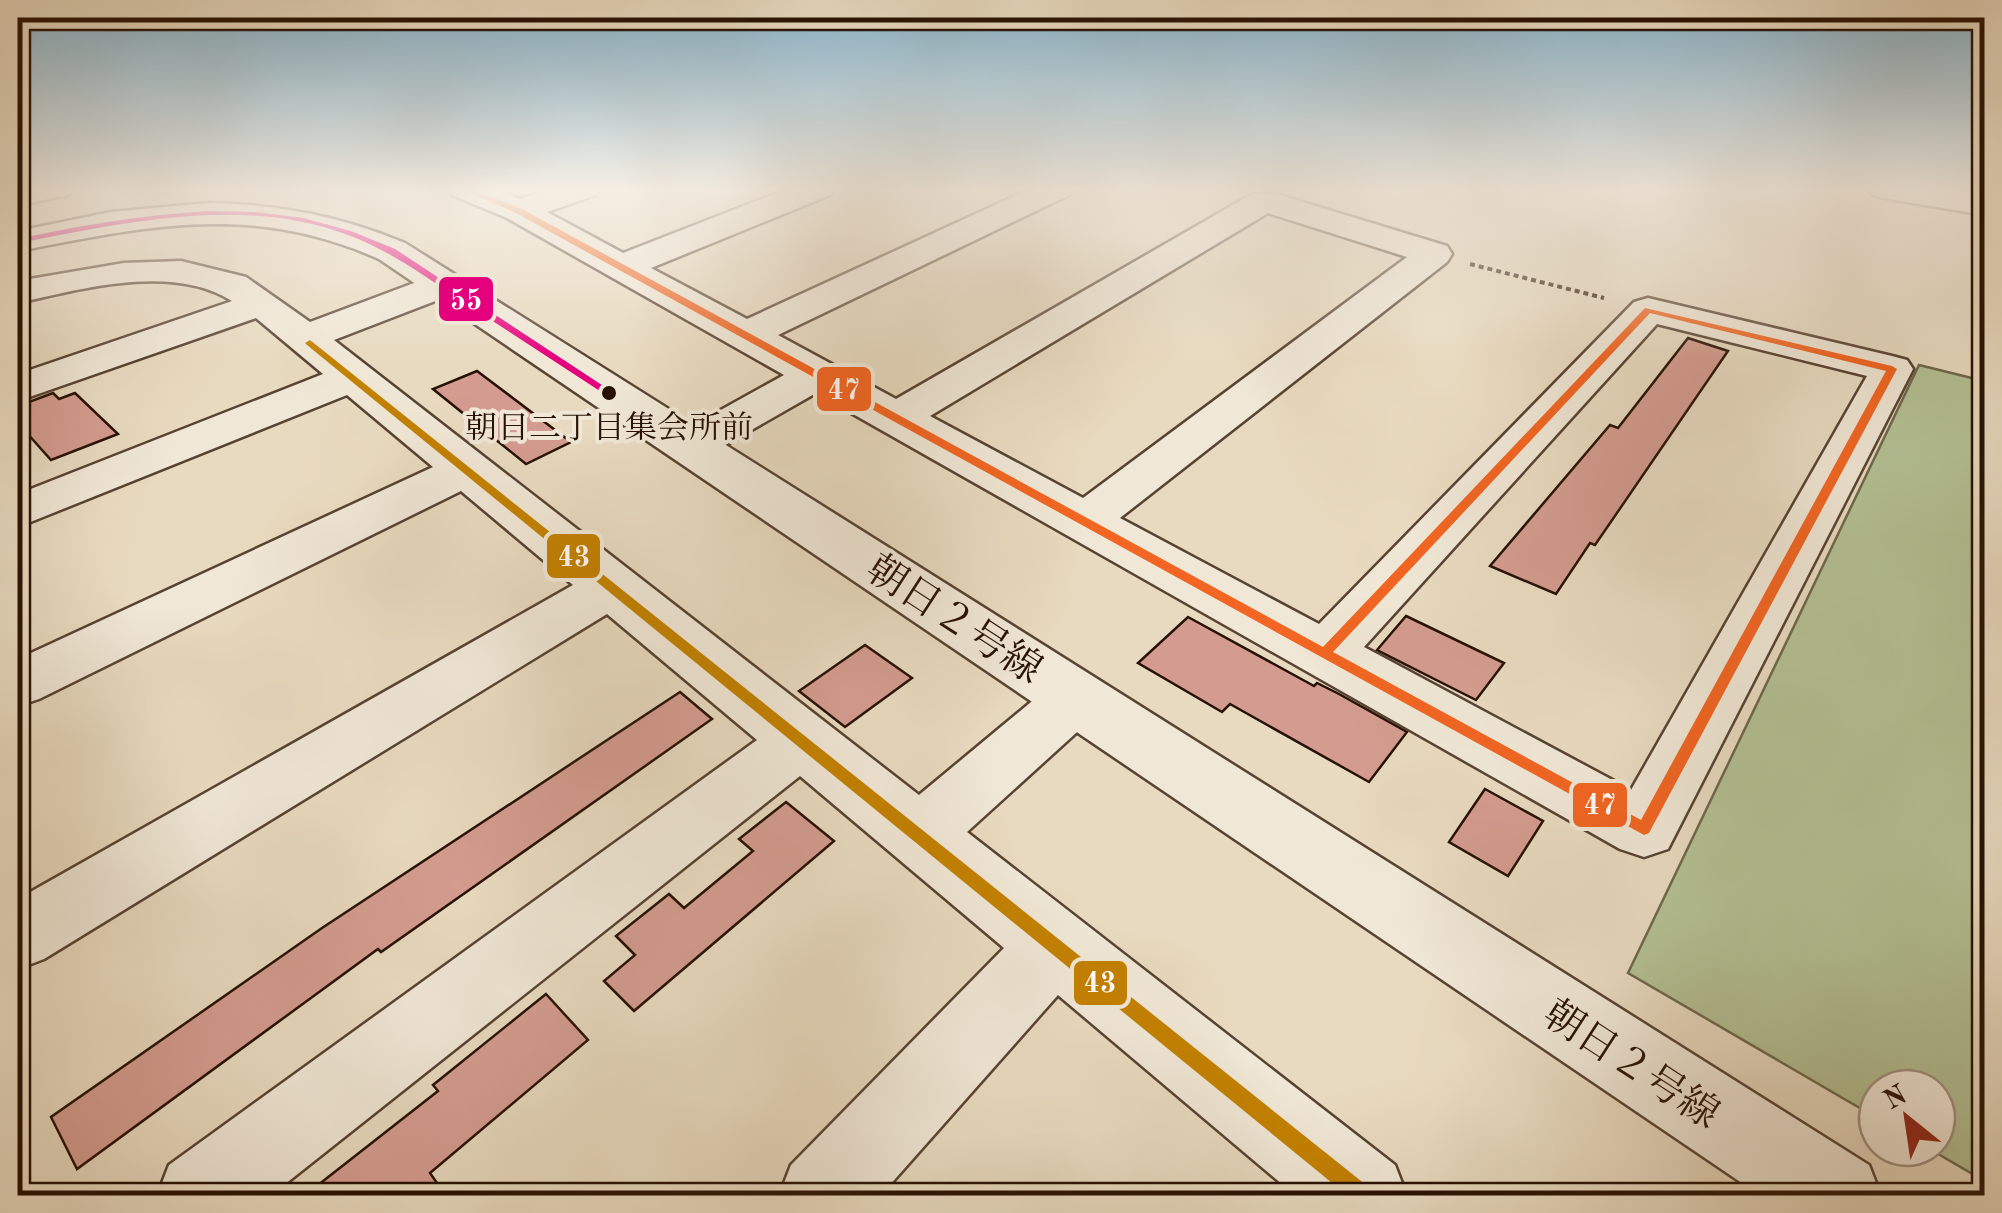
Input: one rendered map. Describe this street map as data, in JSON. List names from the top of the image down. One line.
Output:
{"streets":{"street":["朝日２号線"]},"places":["朝日二丁目集会所前"],"lines":["transit line 47","transit line 55","transit line 43"],"north":"top left"}
